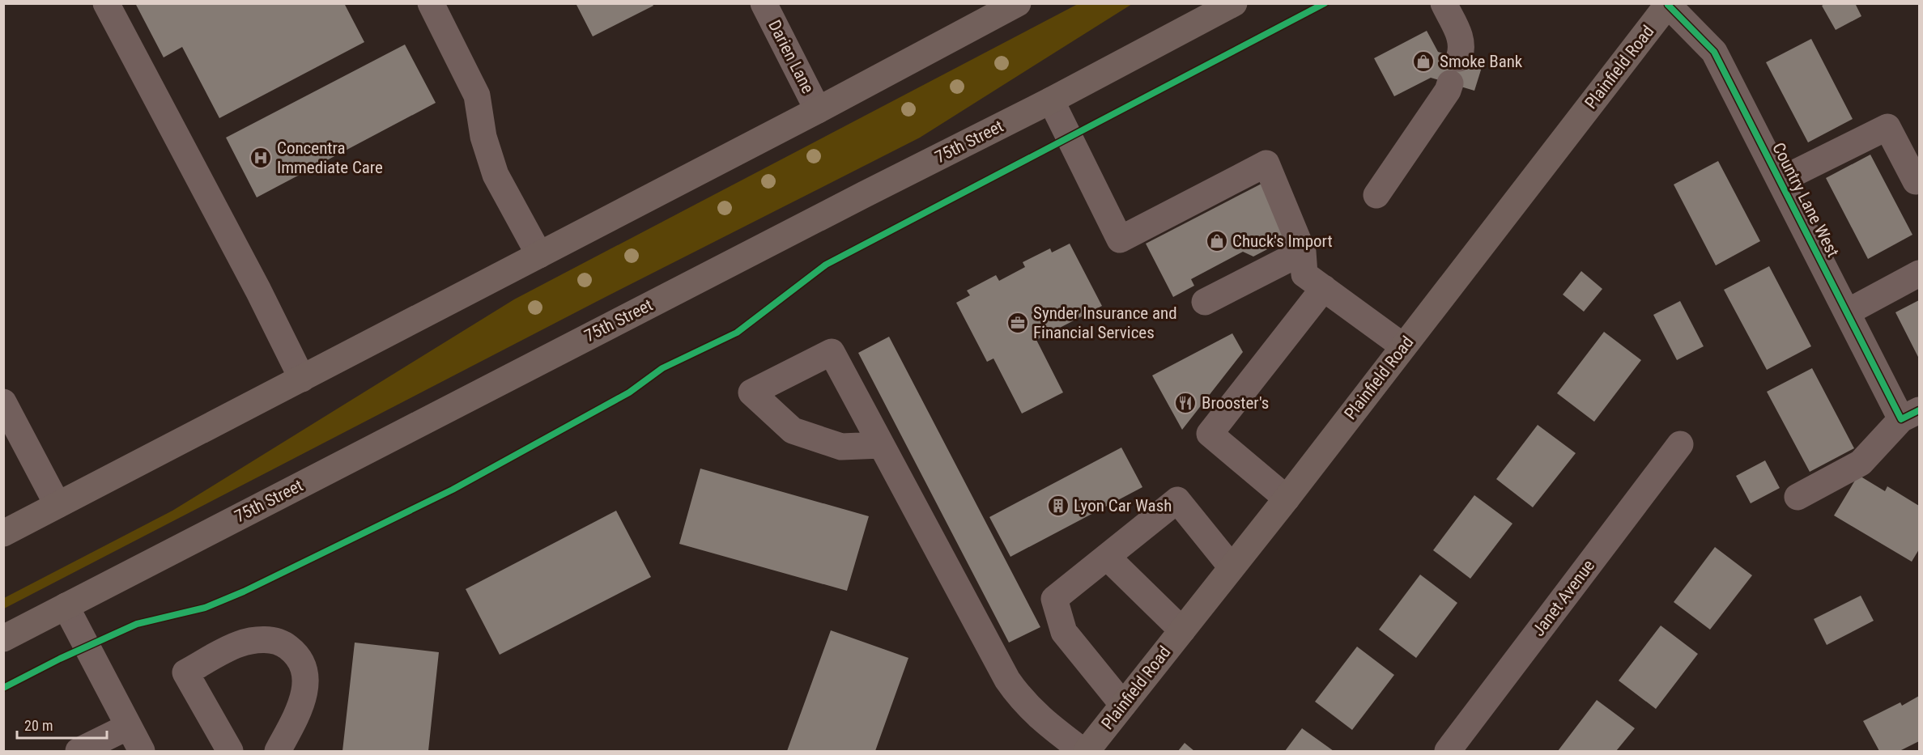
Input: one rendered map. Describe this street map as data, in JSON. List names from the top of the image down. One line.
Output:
{"streets":{"main road":["Plainfield Road","75th Street"],"street":["Darien Lane","Country Lane West","Janet Avenue"]},"crossings":[["Plainfield Road","Country Lane West"]],"places":{"shop":["Smoke Bank","Chuck's Import"],"hospital":["Concentra Immediate Care"],"office":["Synder Insurance and Financial Services"],"restaurant":["Brooster's"],"building":["Lyon Car Wash"]},"scale_bar":"20 m"}
